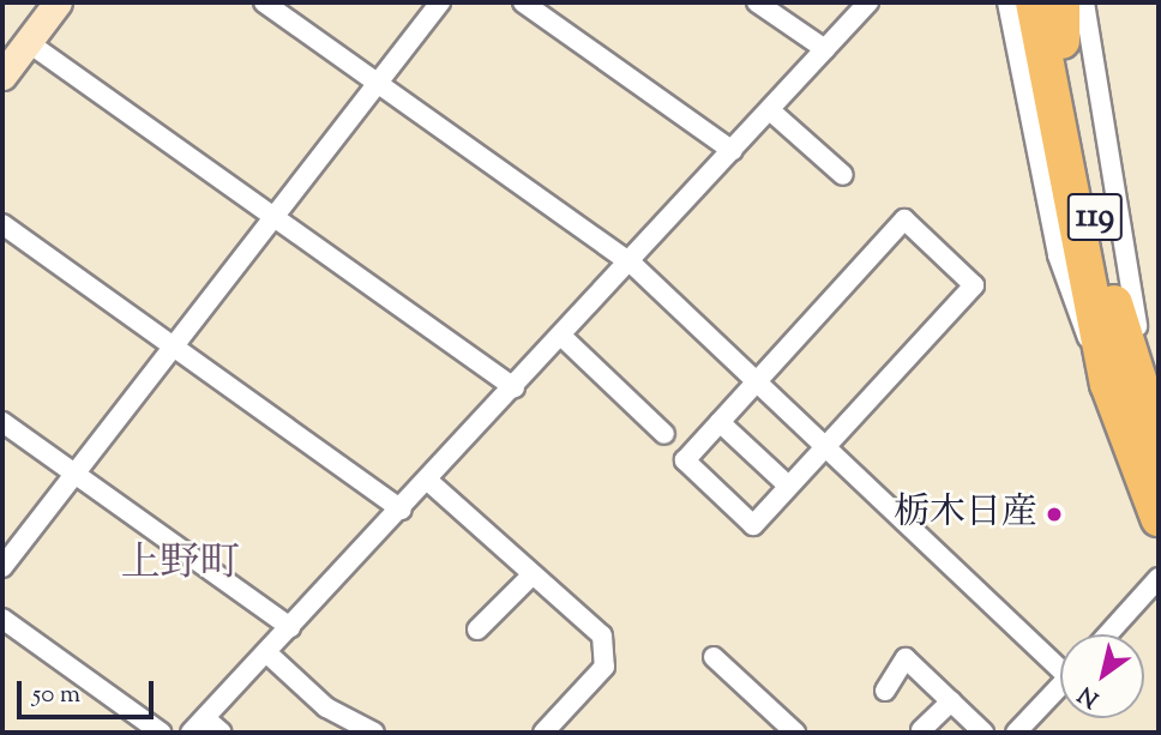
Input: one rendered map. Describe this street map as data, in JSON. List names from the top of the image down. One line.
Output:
{"streets":{"highway":["119"]},"districts":["上野町"],"places":["栃木日産"],"scale_bar":"50 m","north":"bottom left"}
